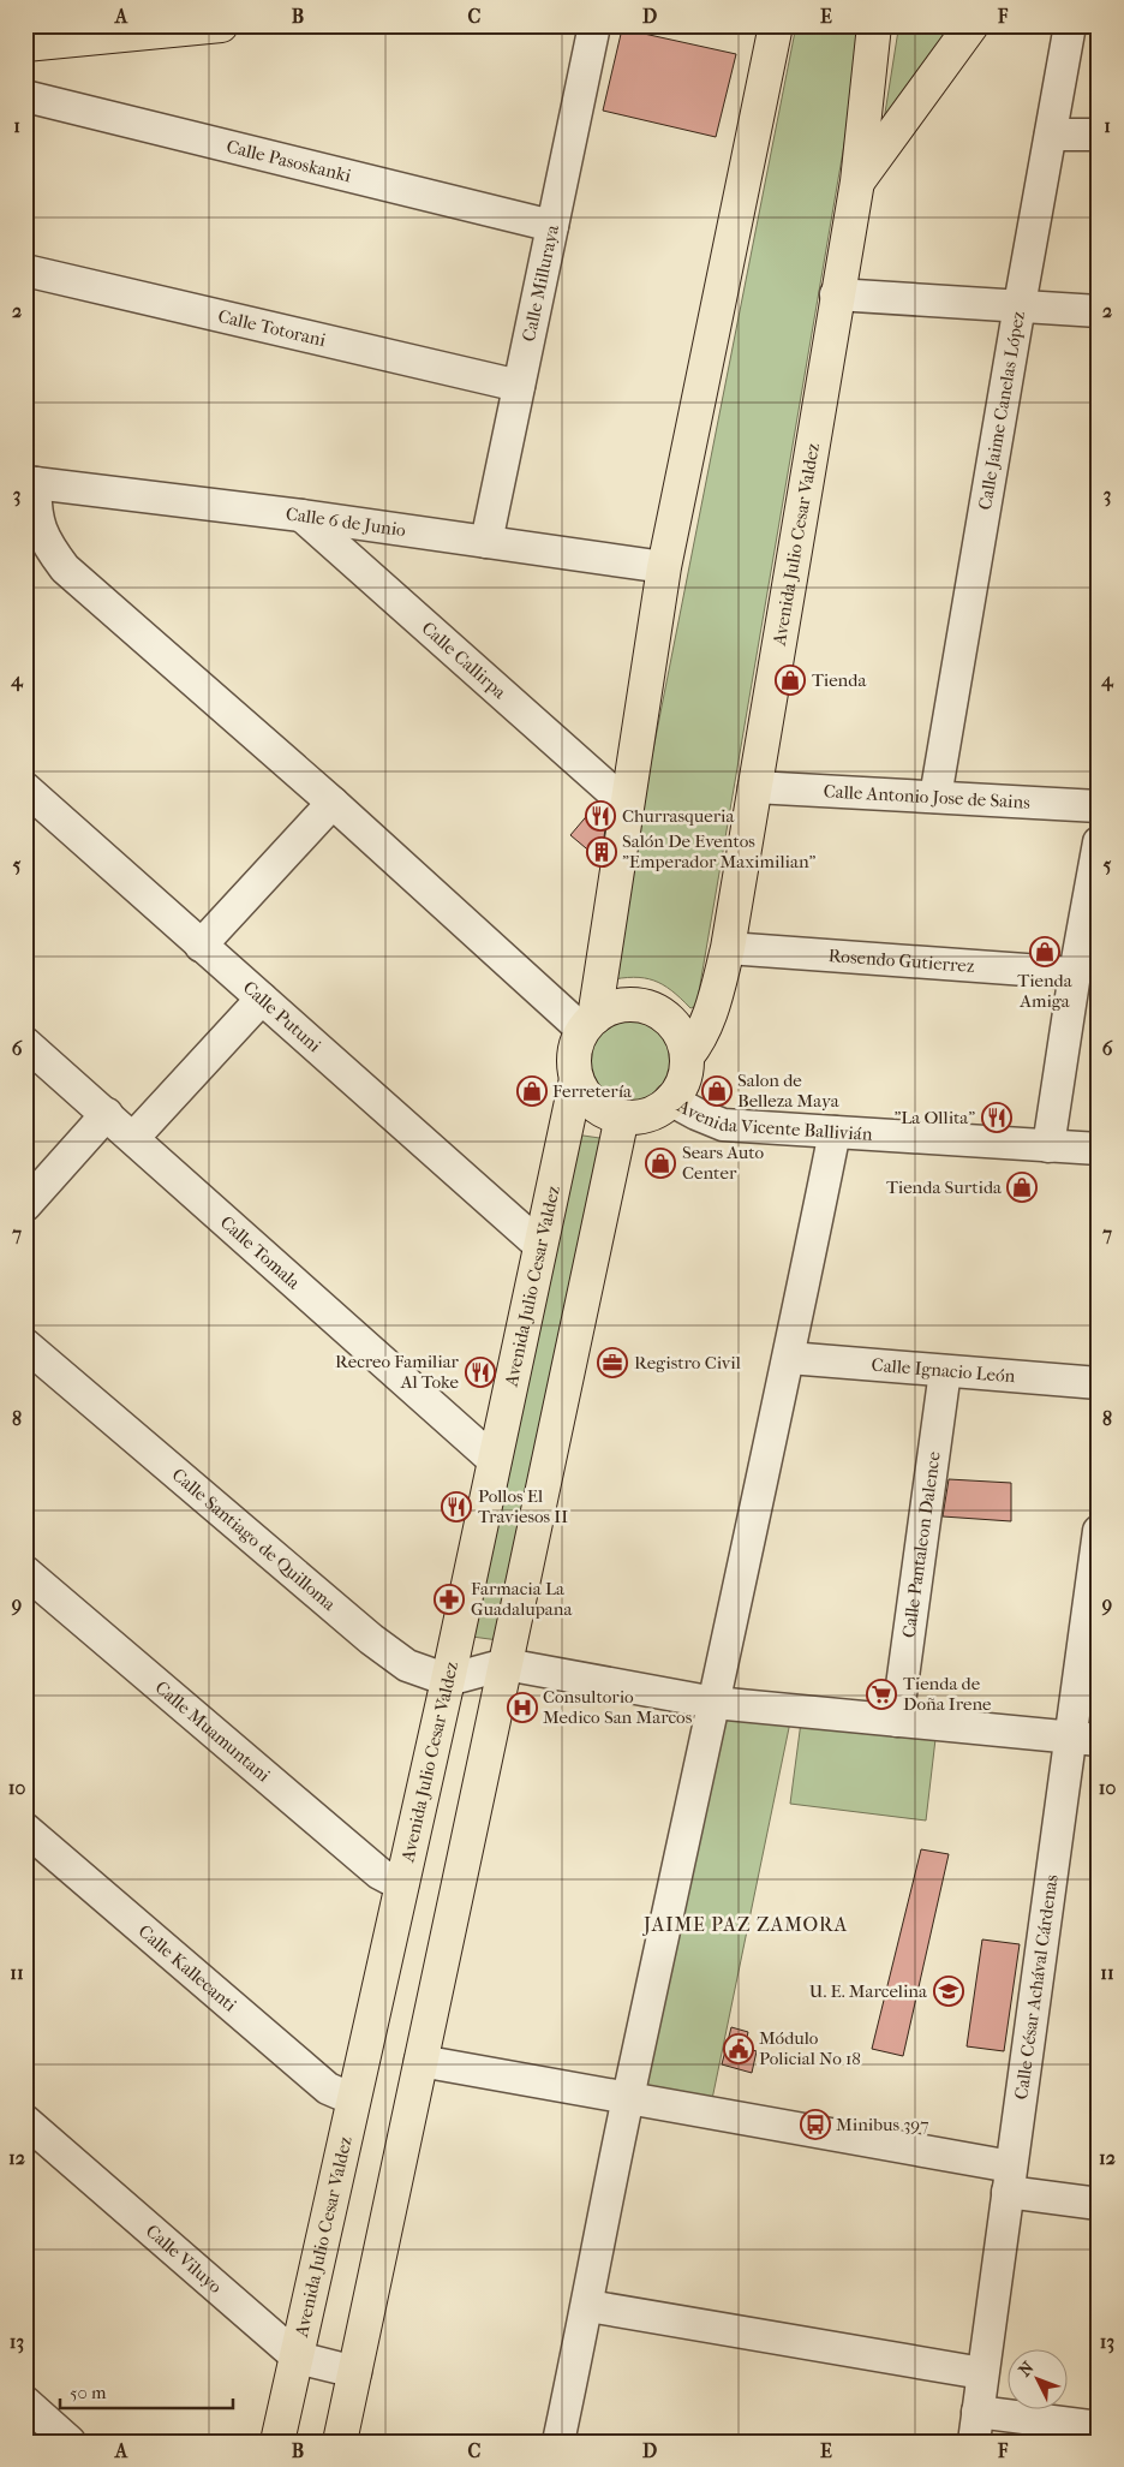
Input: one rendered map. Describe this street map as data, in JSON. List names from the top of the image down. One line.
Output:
{"streets":{"main road":["Avenida Julio Cesar Valdez"],"street":["Calle Pasoskanki","Calle Milluraya","Calle Totorani","Calle Jaime Canelas López","Calle 6 de Junio","Calle Callirpa","Calle Antonio Jose de Sains","Rosendo Gutierrez","Calle Putuni","Avenida Vicente Ballivián","Calle Tomala","Calle Ignacio León","Calle Santiago de Quilloma","Calle Pantaleon Dalence","Calle Muamuntani","Calle Kallecanti","Calle César Achával Cárdenas","Calle Viluyo"]},"crossings":[["Calle Pasoskanki","Calle Milluraya"],["Calle Milluraya","Calle Totorani"],["Calle Milluraya","Calle 6 de Junio"],["Calle Jaime Canelas López","Calle Antonio Jose de Sains"],["Calle 6 de Junio","Calle Callirpa"],["Avenida Julio Cesar Valdez","Calle Antonio Jose de Sains"],["Avenida Julio Cesar Valdez","Rosendo Gutierrez"],["Avenida Julio Cesar Valdez","Calle Putuni"],["Avenida Julio Cesar Valdez","Avenida Vicente Ballivián"],["Avenida Julio Cesar Valdez","Calle Tomala"],["Avenida Julio Cesar Valdez","Calle Santiago de Quilloma"],["Avenida Julio Cesar Valdez","Calle Muamuntani"],["Avenida Julio Cesar Valdez","Calle Kallecanti"],["Avenida Julio Cesar Valdez","Calle Viluyo"],["Calle Ignacio León","Calle Pantaleon Dalence"]],"districts":["JAIME PAZ ZAMORA"],"places":{"shop":["Tienda","Tienda Amiga","Ferretería","Salon de Belleza Maya","Sears Auto Center","Tienda Surtida"],"restaurant":["Churrasqueria","\"La Ollita\"","Recreo Familiar Al Toke","Pollos El Traviesos II"],"building":["Salón De Eventos \"Emperador Maximilian\""],"office":["Registro Civil"],"pharmacy":["Farmacia La Guadalupana"],"supermarket":["Tienda de Doña Irene"],"hospital":["Consultorio Medico San Marcos"],"school or university":["U. E. Marcelina"],"public building":["Módulo Policial No 18"],"bus stop":["Minibus 397"]},"scale_bar":"50 m","north":"top left","grid":{"columns":["A","B","C","D","E","F"],"rows":["1","2","3","4","5","6","7","8","9","10","11","12","13"]}}
